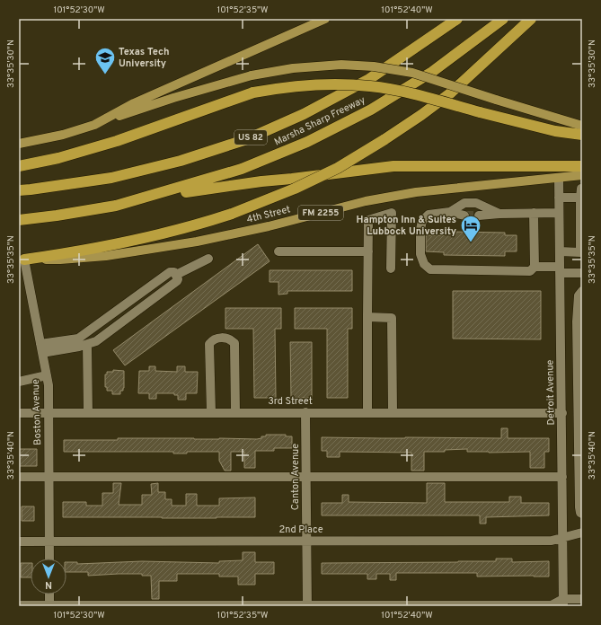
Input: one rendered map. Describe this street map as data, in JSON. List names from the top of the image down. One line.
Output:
{"streets":{"highway":["Marsha Sharp Freeway","US 82"],"main road":["FM 2255","4th Street"],"street":["Detroit Avenue","3rd Street","Boston Avenue","Canton Avenue","2nd Place"]},"crossings":[["4th Street","Detroit Avenue"],["4th Street","Boston Avenue"],["Detroit Avenue","3rd Street"],["Detroit Avenue","2nd Place"],["3rd Street","Boston Avenue"],["3rd Street","Canton Avenue"],["Boston Avenue","2nd Place"],["Canton Avenue","2nd Place"]],"places":{"school or university":["Texas Tech University"],"hotel":["Hampton Inn & Suites Lubbock University"]},"north":"bottom","coordinates":["101°52'30\"W","101°52'35\"W","101°52'40\"W","33°35'30\"N","33°35'35\"N","33°35'40\"N"]}
